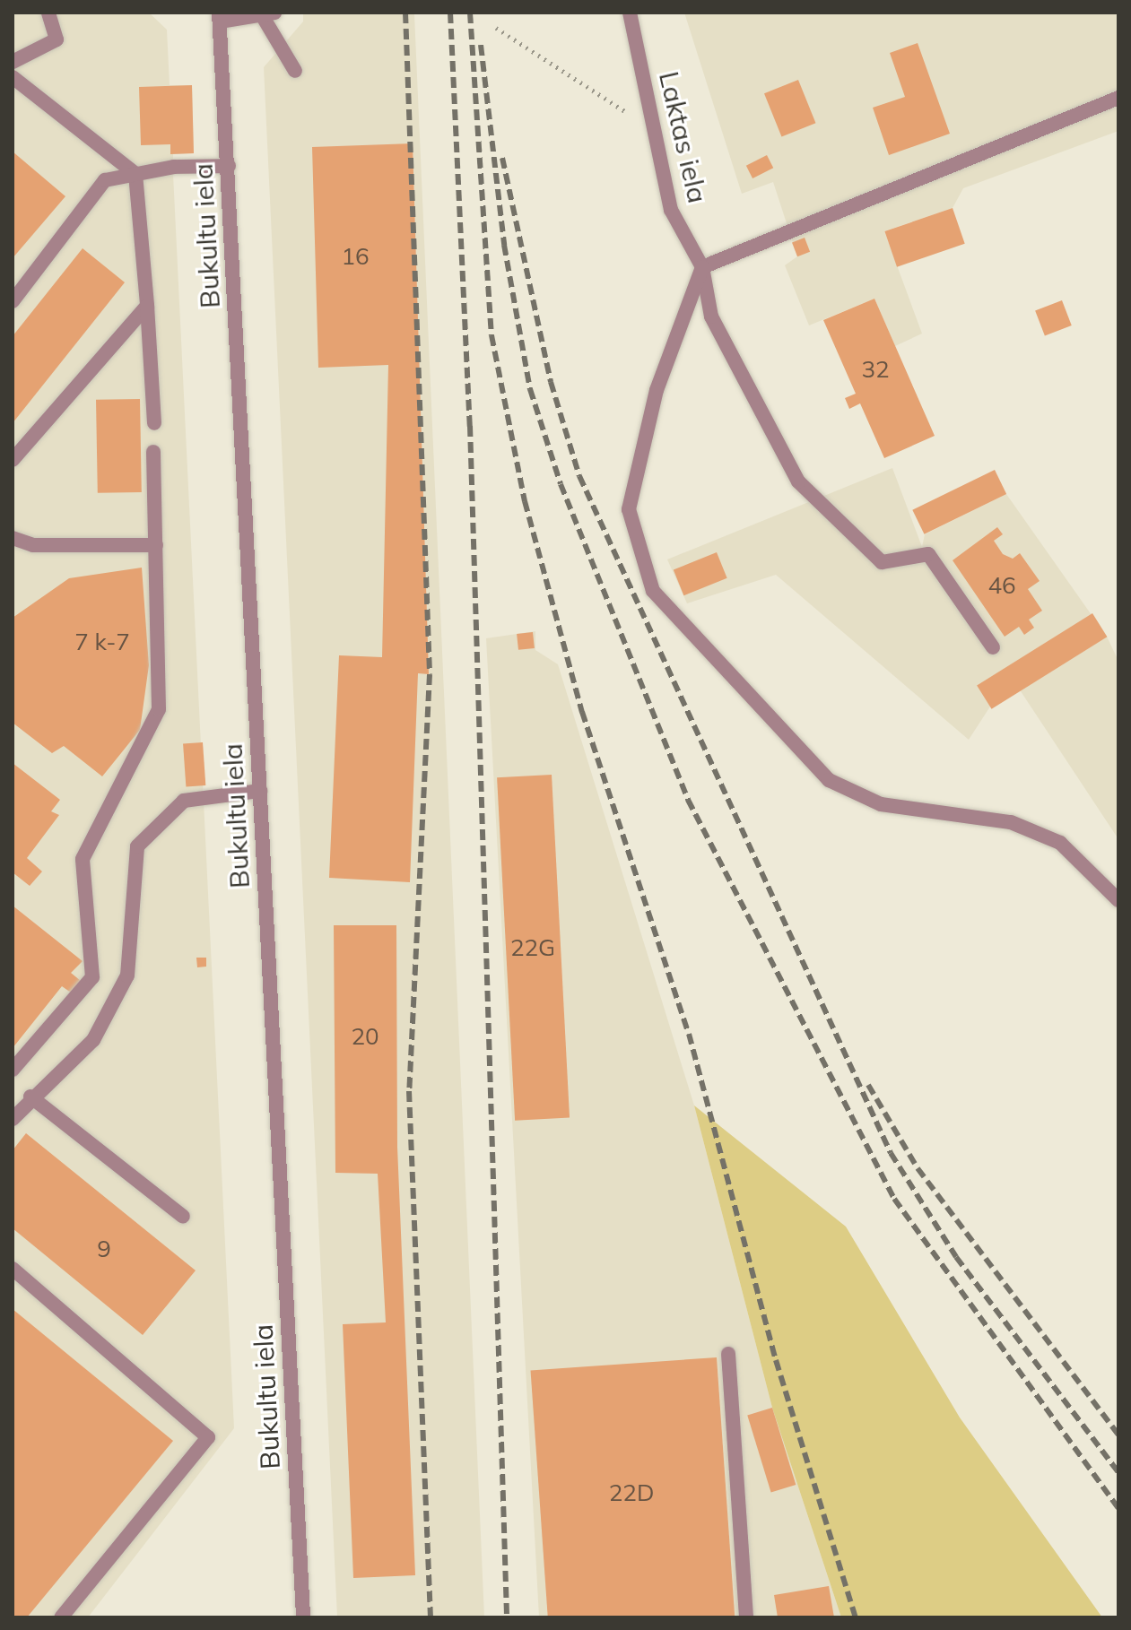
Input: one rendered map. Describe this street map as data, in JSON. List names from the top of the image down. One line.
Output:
{"streets":{"street":["Laktas iela","Bukultu iela"]},"house_numbers":["16","32","46","7 k-7","22G","20","9","22D"]}
